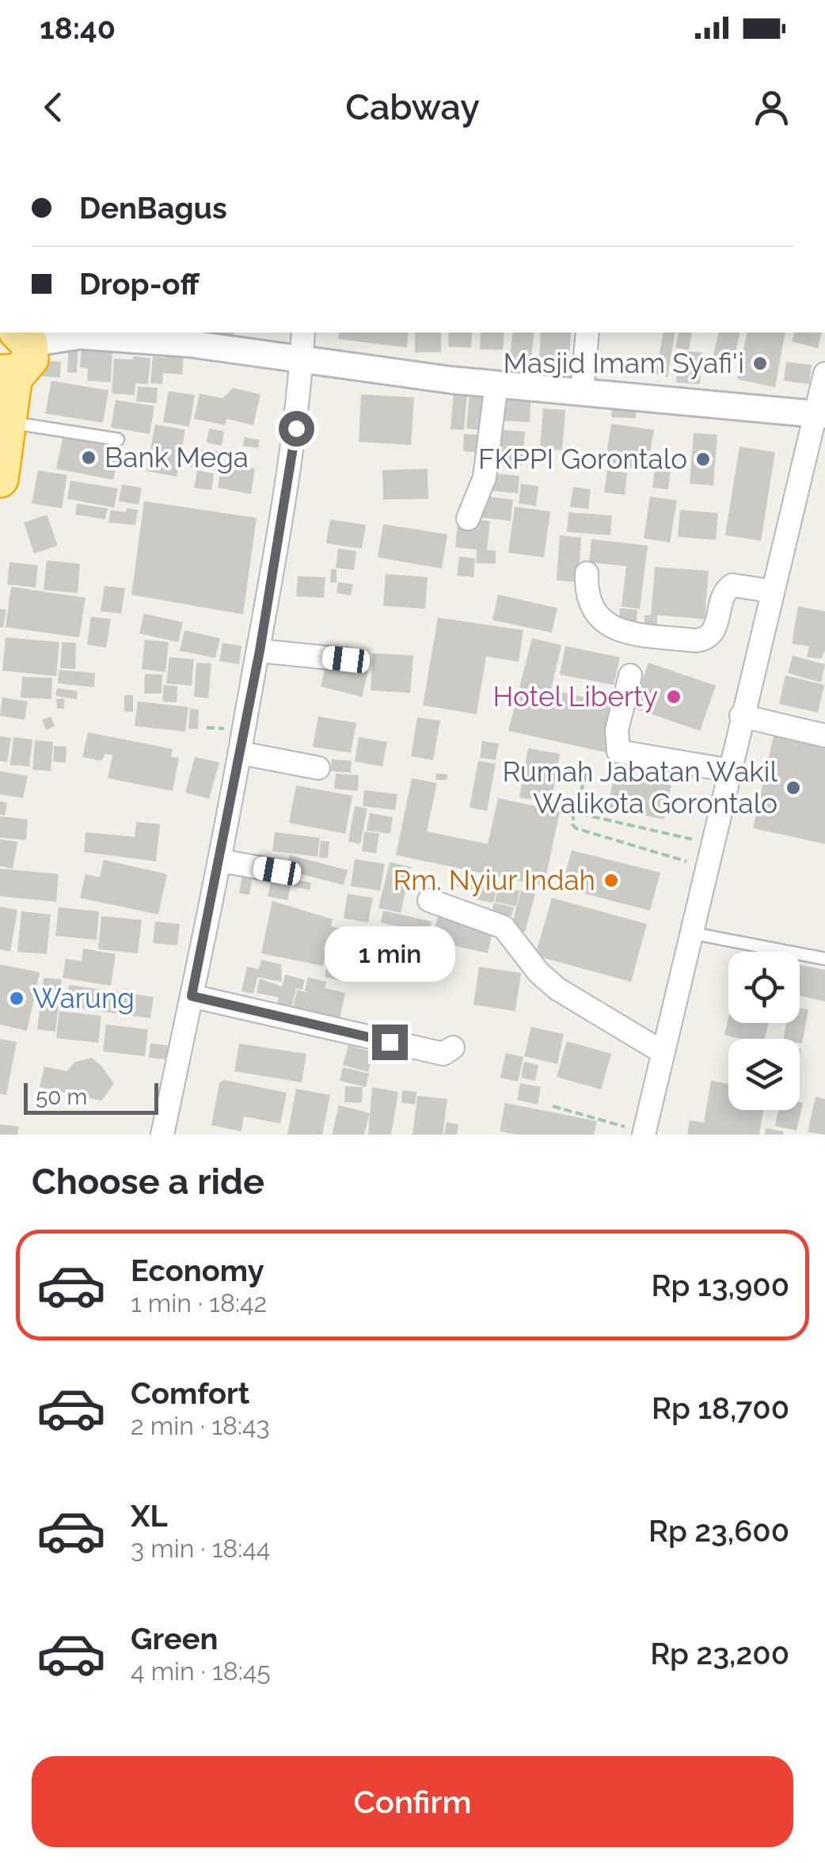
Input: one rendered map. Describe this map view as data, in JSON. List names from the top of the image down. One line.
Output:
{"places":["Masjid Imam Syafi'i","Bank Mega","FKPPI Gorontalo","Hotel Liberty","Rumah Jabatan Wakil Walikota Gorontalo","Rm. Nyiur Indah","Warung"],"scale_bar":"50 m","page":{"status":"18:40","header":"Cabway","banner":["DenBagus","Drop-off"],"bubble":"1 min","scale":"50 m","heading":"Choose a ride","list":[{"name":"Economy","note":"1 min · 18:42","value":"Rp 13,900"},{"name":"Comfort","note":"2 min · 18:43","value":"Rp 18,700"},{"name":"XL","note":"3 min · 18:44","value":"Rp 23,600"},{"name":"Green","note":"4 min · 18:45","value":"Rp 23,200"}],"buttons":"Confirm"}}
